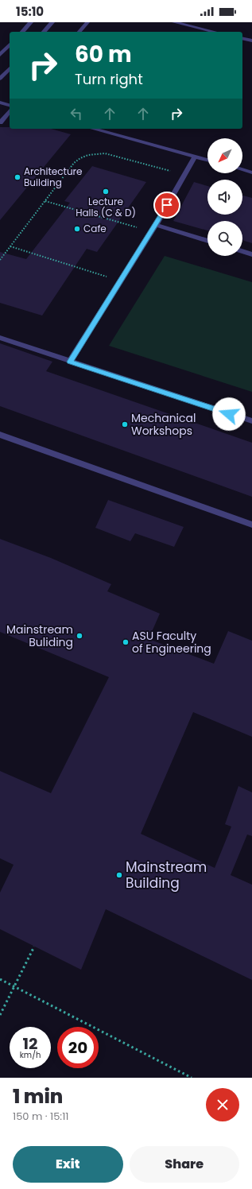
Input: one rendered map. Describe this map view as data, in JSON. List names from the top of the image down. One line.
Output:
{"places":["Architecture Building","Lecture Halls (C & D)","Cafe","Mechanical Workshops","Mainstream Buliding","ASU Faculty of Engineering","Mainstream Building"],"north":"bottom left","page":{"status":"15:10","turn":["60 m","Turn right"],"speed":"12 km/h","limit":"20","heading":["1 min","150 m · 15:11"],"buttons":["Exit","Share"]}}
